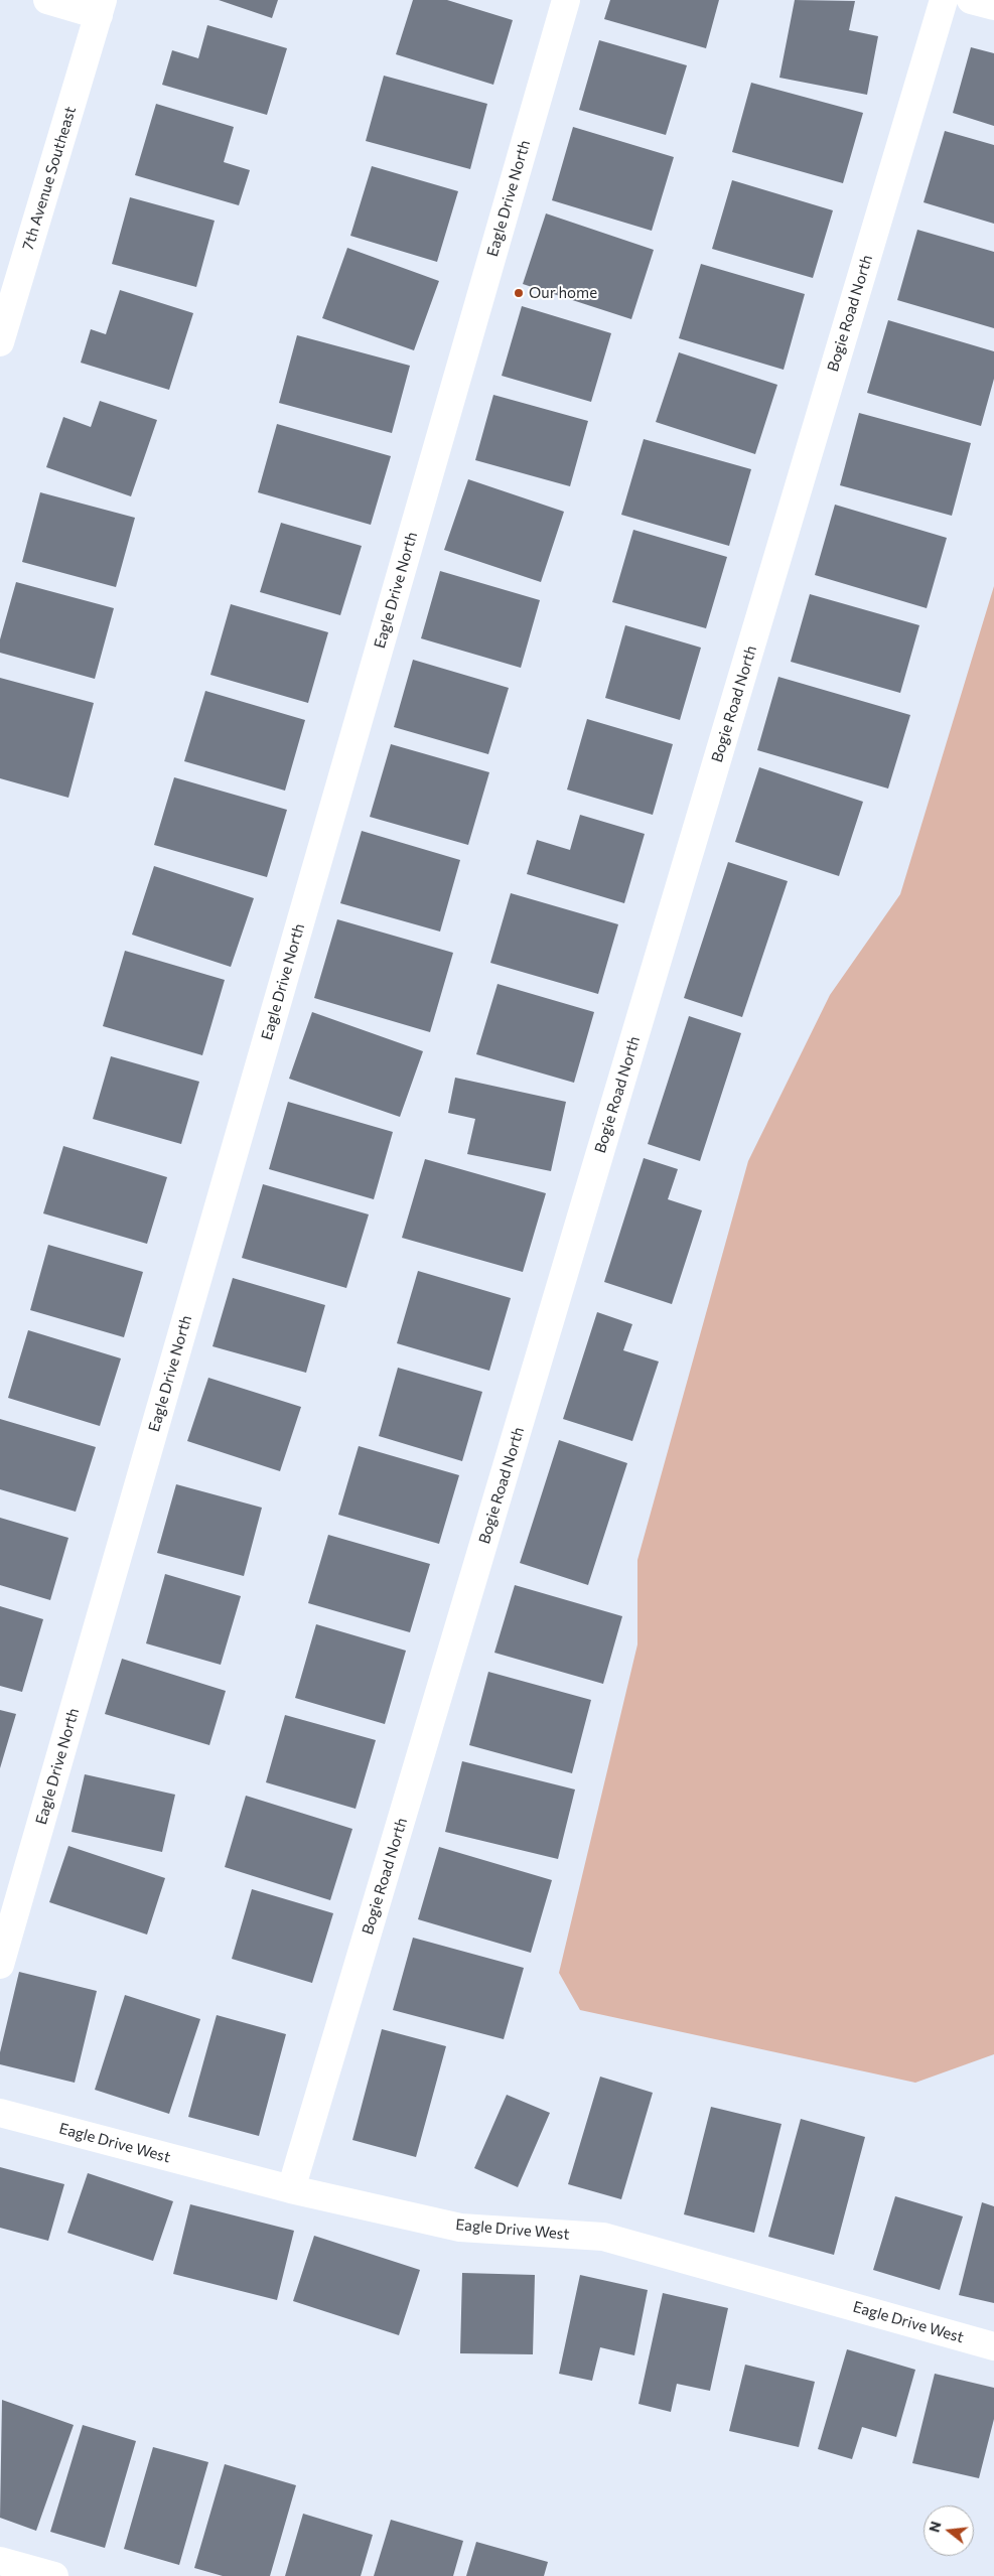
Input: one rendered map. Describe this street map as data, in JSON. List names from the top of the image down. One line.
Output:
{"streets":{"street":["7th Avenue Southeast","Eagle Drive North","Bogie Road North","Eagle Drive West"]},"crossings":[["Bogie Road North","Eagle Drive West"]],"places":["Our home"],"north":"left"}
